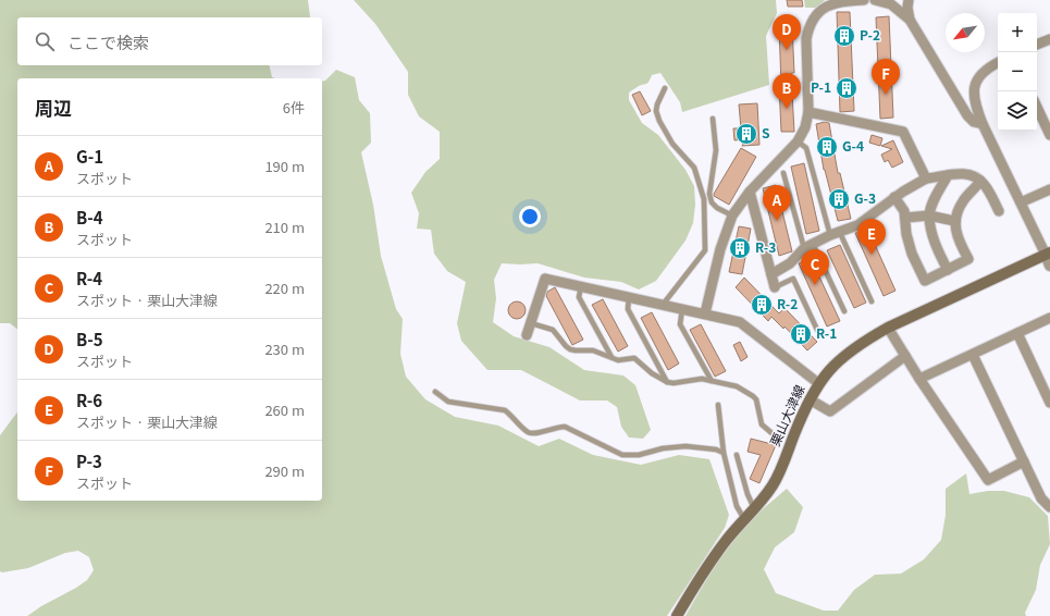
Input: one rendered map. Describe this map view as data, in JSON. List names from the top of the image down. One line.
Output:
{"streets":{"main road":["栗山大津線"]},"places":{"building":["P-2","P-1","S","G-4","G-3","R-3","R-2","R-1"]},"north":"bottom left","page":{"map_buttons":["+","−"],"pins":["D","F","B","A","E","C"],"search":"ここで検索","heading":["周辺","6件"],"list":[{"mark":"A","name":"G-1","note":"スポット","value":"190 m"},{"mark":"B","name":"B-4","note":"スポット","value":"210 m"},{"mark":"C","name":"R-4","note":"スポット · 栗山大津線","value":"220 m"},{"mark":"D","name":"B-5","note":"スポット","value":"230 m"},{"mark":"E","name":"R-6","note":"スポット · 栗山大津線","value":"260 m"},{"mark":"F","name":"P-3","note":"スポット","value":"290 m"}]}}
